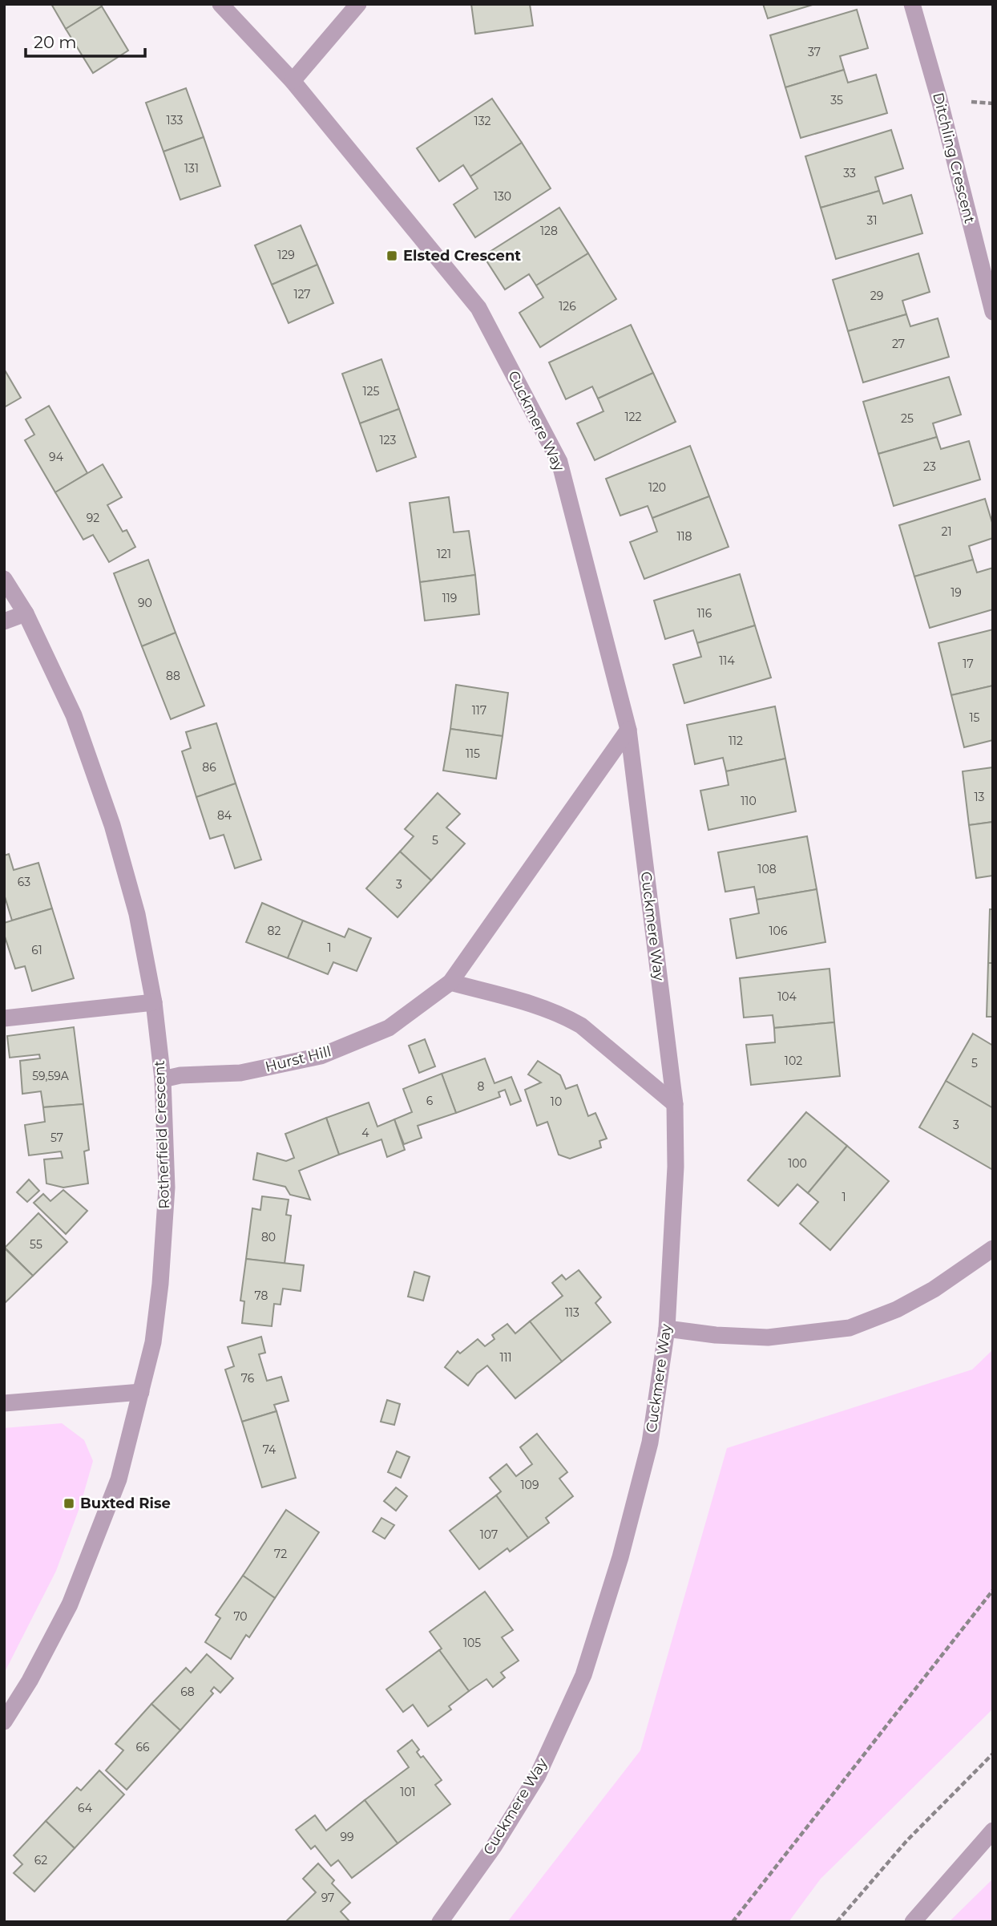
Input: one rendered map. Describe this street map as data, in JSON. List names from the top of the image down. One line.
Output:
{"streets":{"street":["Ditchling Crescent","Cuckmere Way","Hurst Hill","Rotherfield Crescent"]},"crossings":[["Cuckmere Way","Hurst Hill"],["Hurst Hill","Rotherfield Crescent"]],"places":{"transit":["Elsted Crescent","Buxted Rise"]},"house_numbers":["37","35","133","132","131","33","130","31","128","129","127","29","126","27","125","122","25","123","94","23","120","92","21","118","121","19","119","90","116","114","17","88","117","15","112","115","86","13","110","84","5","108","63","3","82","106","1","61","104","102","5","59,59A","8","6","10","3","4","57","100","1","80","55","78","113","111","76","74","109","107","72","70","105","68","66","101","64","99","62","97"],"scale_bar":"20 m"}
